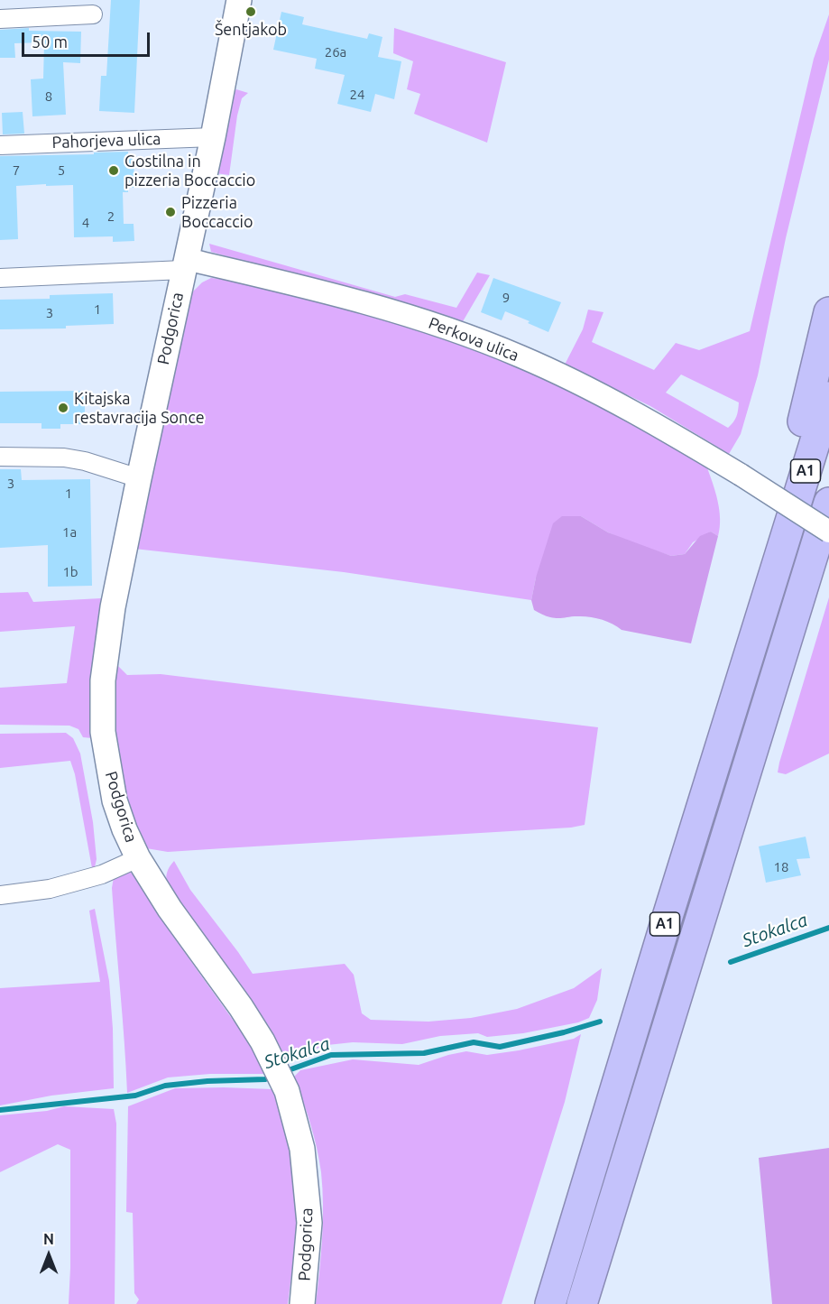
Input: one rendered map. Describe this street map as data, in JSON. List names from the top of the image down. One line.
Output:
{"streets":{"highway":["A1"],"main road":["Podgorica"],"street":["Pahorjeva ulica","Perkova ulica"]},"crossings":[["Pahorjeva ulica","Podgorica"],["Podgorica","Perkova ulica"]],"water":["Stokalca"],"places":["Šentjakob","Gostilna in pizzeria Boccaccio","Pizzeria Boccaccio","Kitajska restavracija Sonce"],"house_numbers":["26a","24","8","7","5","2","4","9","1","3","3","1","1a","1b","18"],"scale_bar":"50 m","north":"top"}
